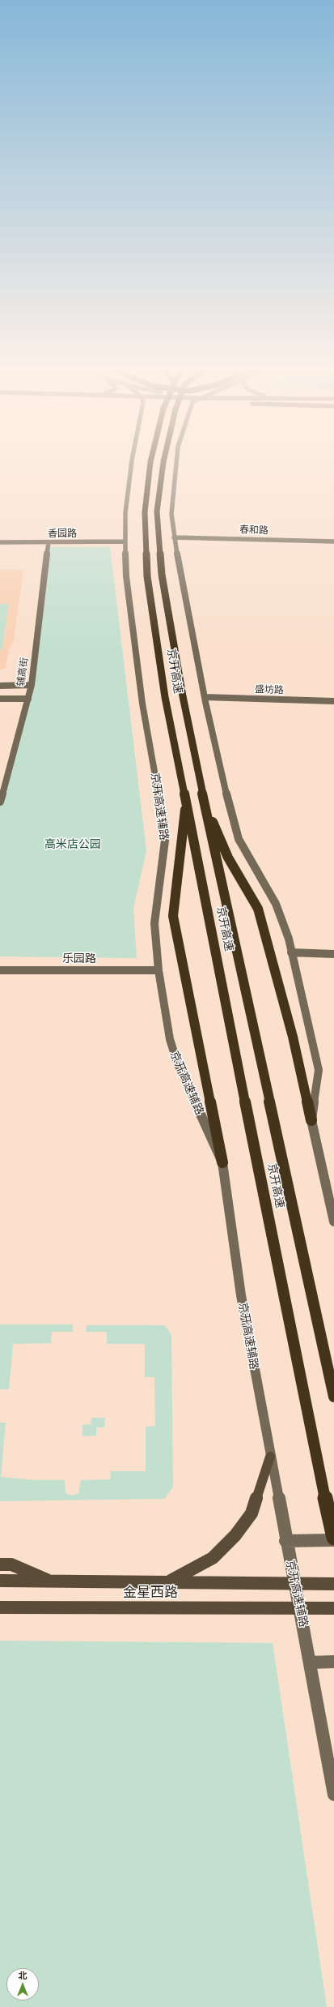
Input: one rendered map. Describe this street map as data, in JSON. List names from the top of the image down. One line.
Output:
{"streets":{"highway":["京开高速"],"main road":["春和路","香园路","辅高街","盛坊路","京开高速辅路","乐园路","金星西路"]},"crossings":[["香园路","辅高街"],["香园路","京开高速辅路"],["京开高速辅路","乐园路"],["京开高速辅路","金星西路"]],"parks":["高米店公园"],"north":"top"}
